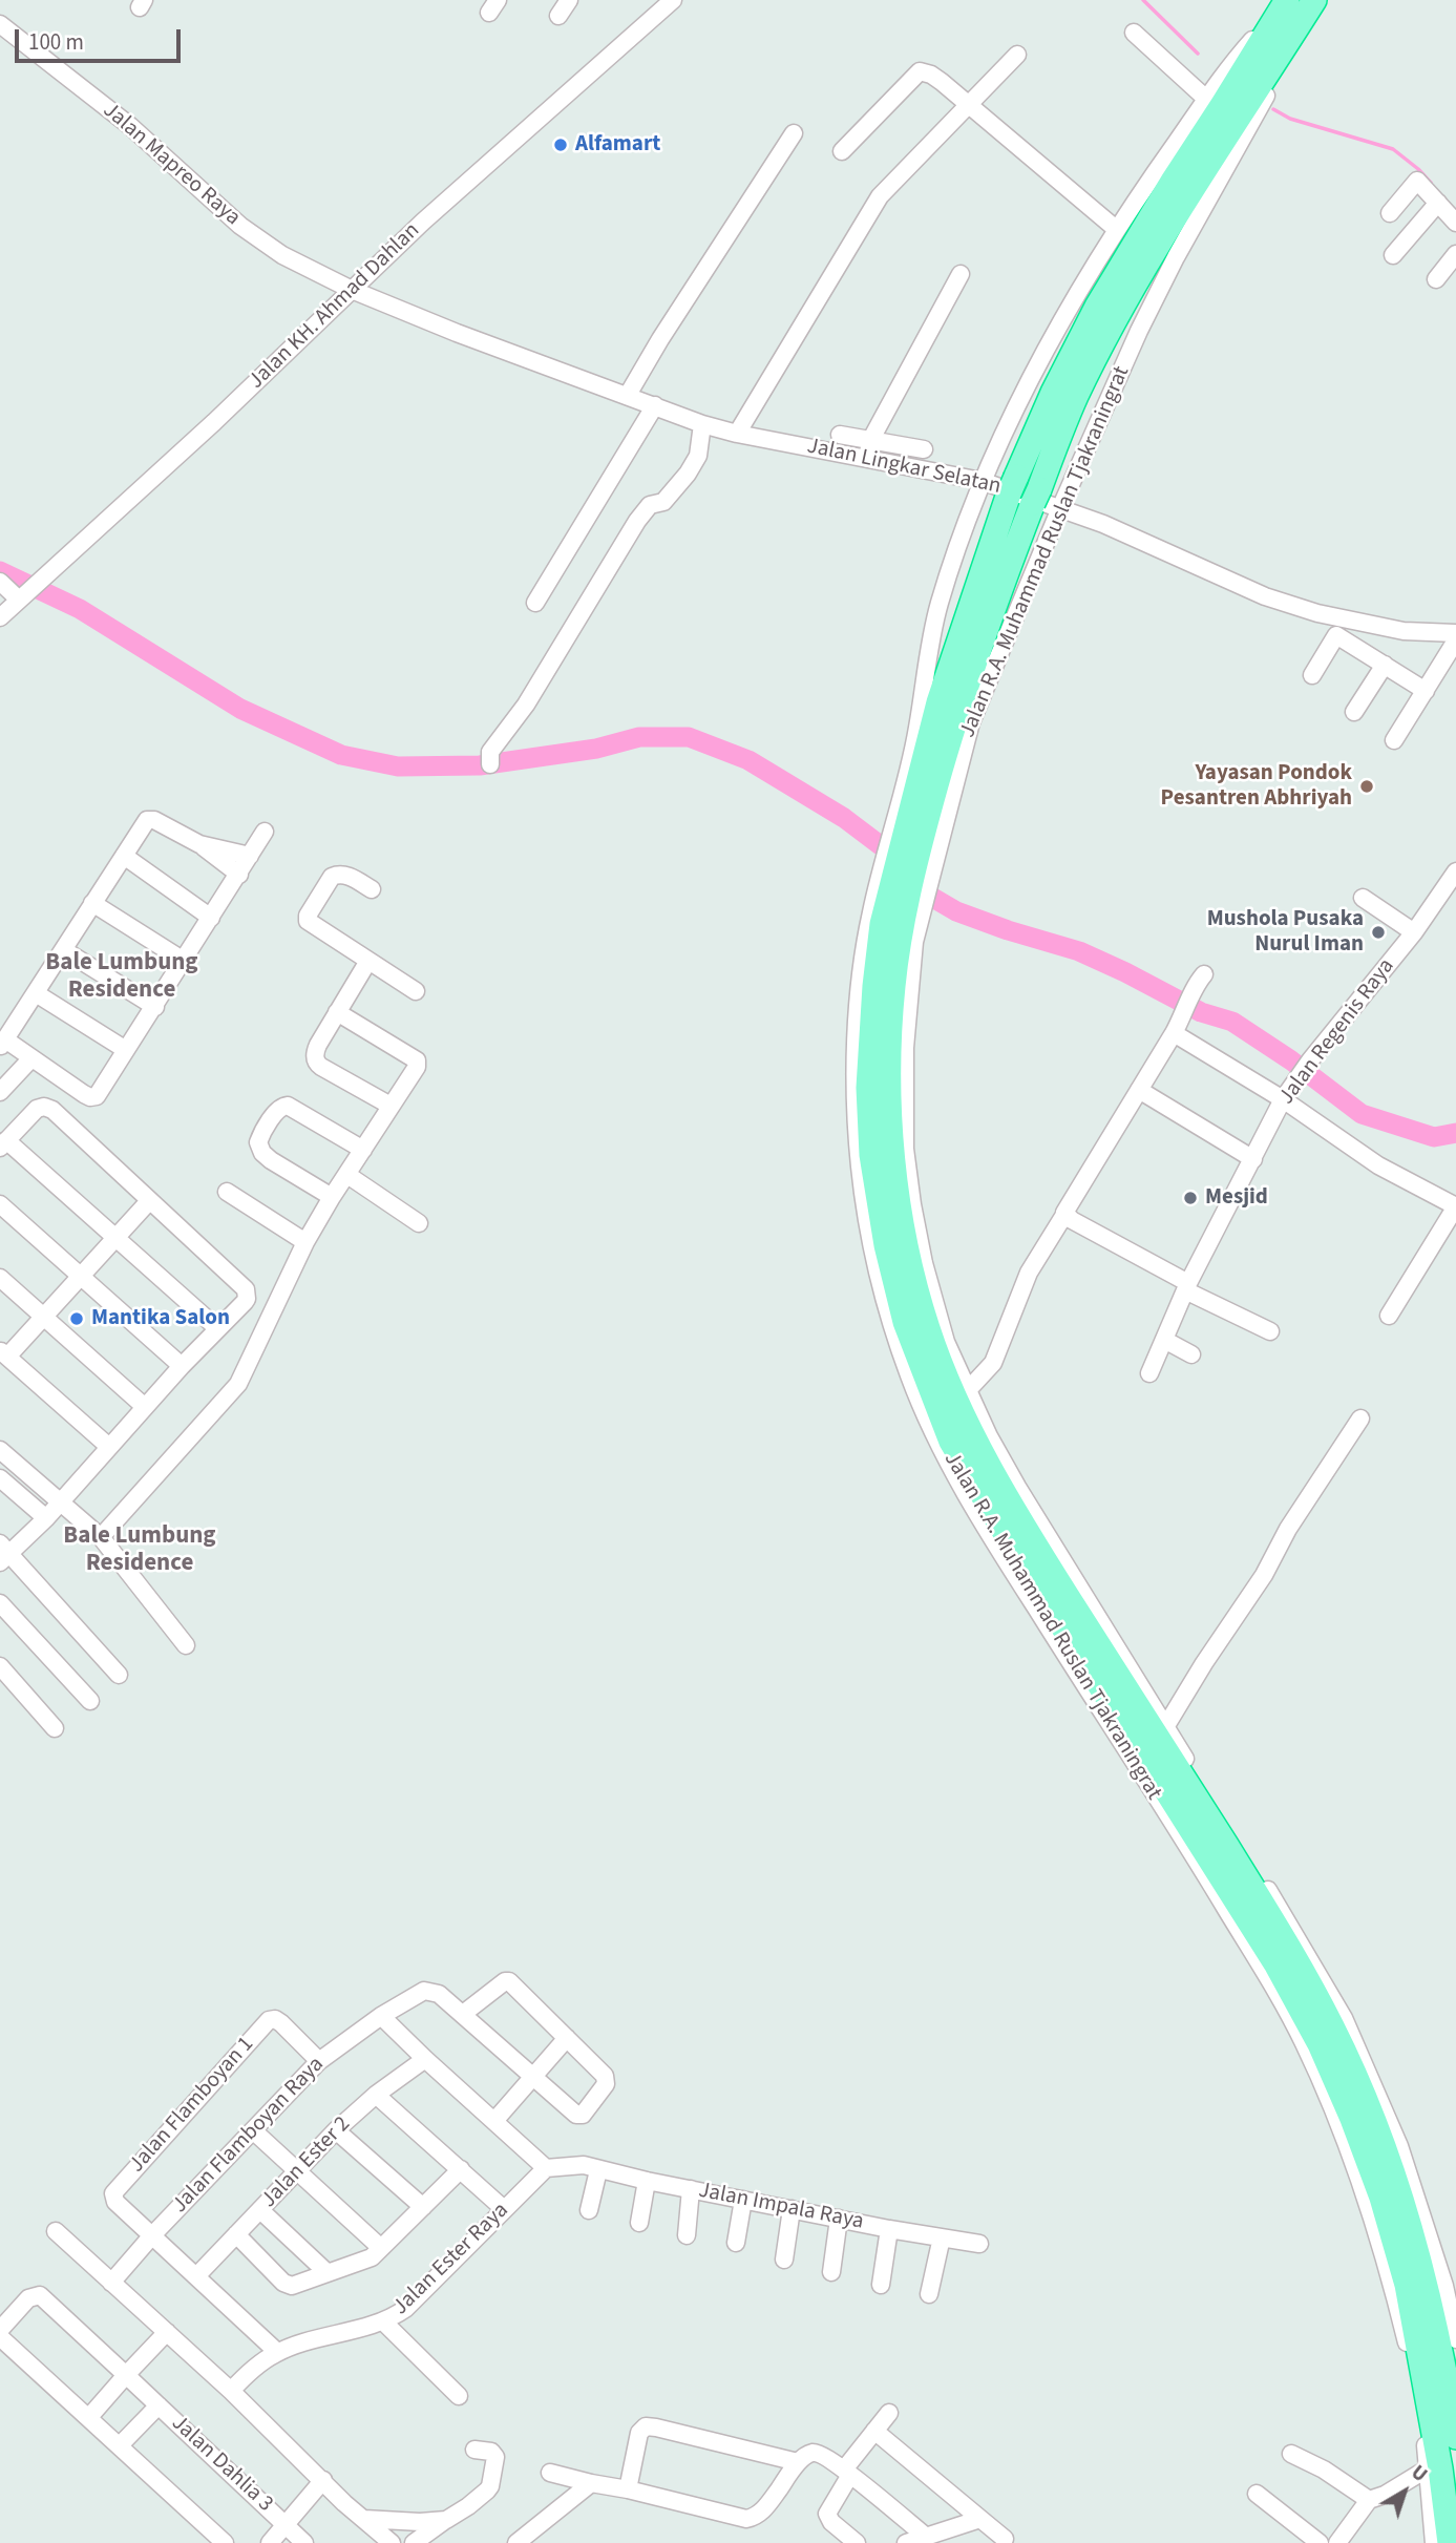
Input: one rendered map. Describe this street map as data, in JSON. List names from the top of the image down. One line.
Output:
{"streets":{"highway":["Jalan R.A. Muhammad Ruslan Tjakraningrat"],"street":["Jalan Mapreo Raya","Jalan KH. Ahmad Dahlan","Jalan Lingkar Selatan","Jalan Regenis Raya","Jalan Flamboyan 1","Jalan Flamboyan Raya","Jalan Ester 2","Jalan Impala Raya","Jalan Ester Raya","Jalan Dahlia 3"]},"crossings":[["Jalan Mapreo Raya","Jalan KH. Ahmad Dahlan"],["Jalan Mapreo Raya","Jalan Lingkar Selatan"],["Jalan KH. Ahmad Dahlan","Jalan Lingkar Selatan"],["Jalan Lingkar Selatan","Jalan R.A. Muhammad Ruslan Tjakraningrat"],["Jalan Flamboyan 1","Jalan Flamboyan Raya"],["Jalan Impala Raya","Jalan Ester Raya"]],"districts":["Bale Lumbung Residence","Bale Lumbung Residence"],"places":["Alfamart","Yayasan Pondok Pesantren Abhriyah","Mushola Pusaka Nurul Iman","Mesjid","Mantika Salon"],"scale_bar":"100 m","north":"top right"}
